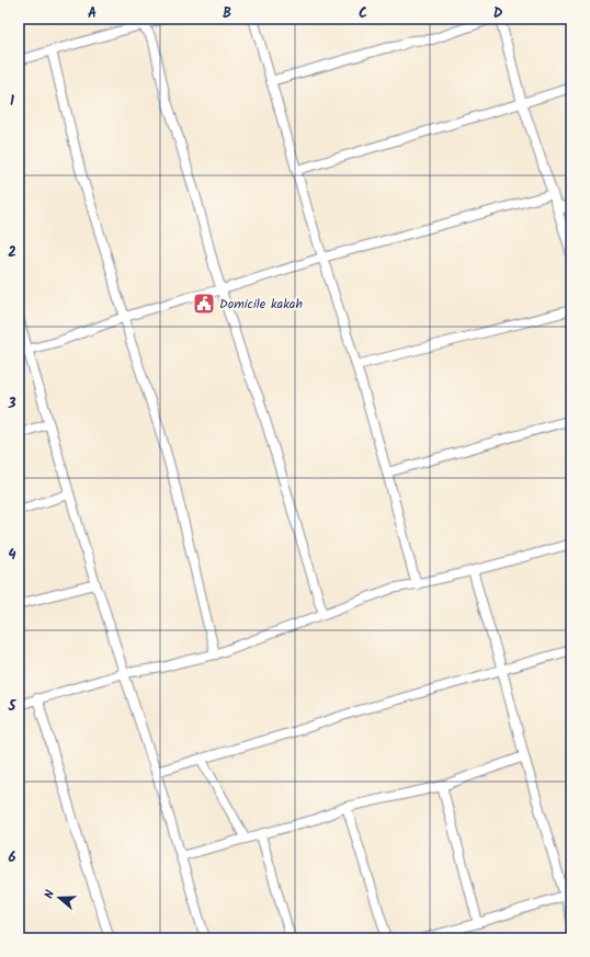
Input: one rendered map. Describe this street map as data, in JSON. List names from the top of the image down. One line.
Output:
{"places":{"public building":["Domicile kakah"]},"north":"left","grid":{"columns":["A","B","C","D"],"rows":["1","2","3","4","5","6"]}}
